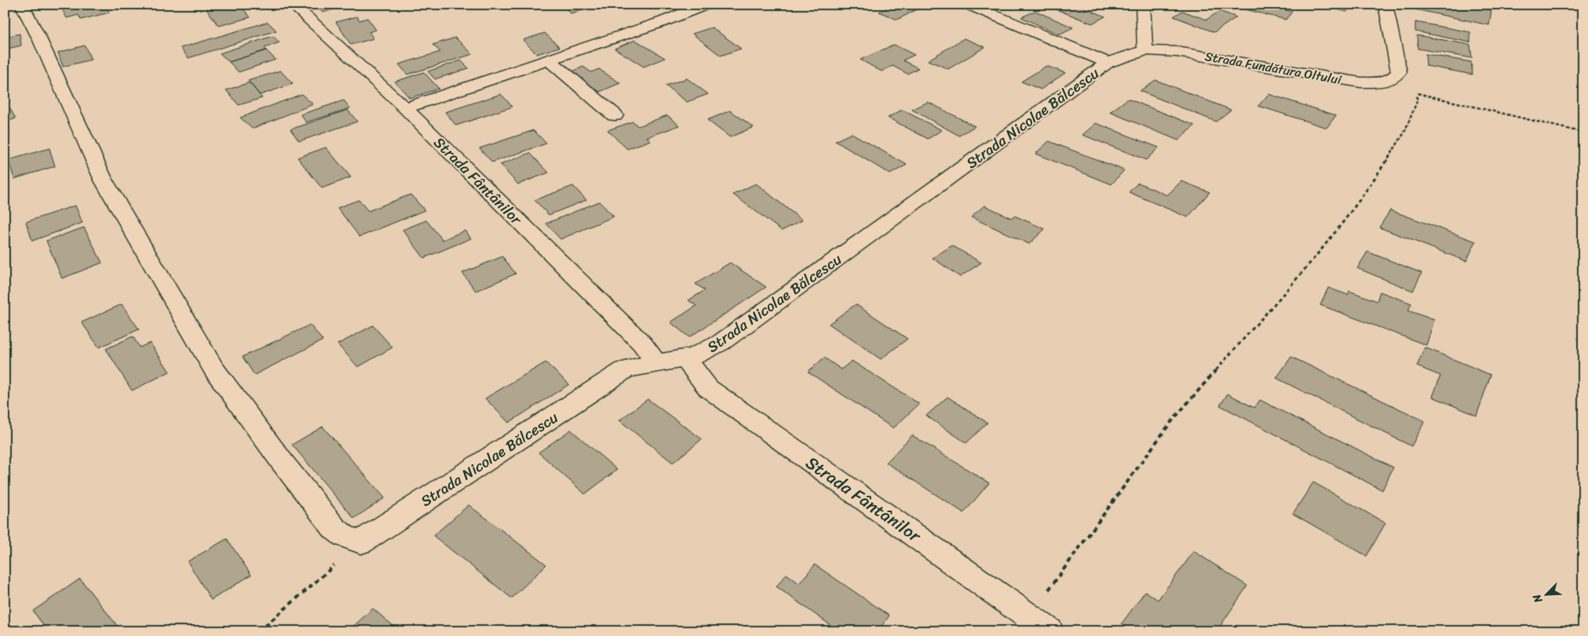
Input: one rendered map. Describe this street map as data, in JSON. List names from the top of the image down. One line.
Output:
{"streets":{"street":["Strada Fundătura Oltului","Strada Nicolae Bălcescu","Strada Fântânilor"]},"crossings":[["Strada Fundătura Oltului","Strada Nicolae Bălcescu"],["Strada Nicolae Bălcescu","Strada Fântânilor"]],"north":"bottom left"}
